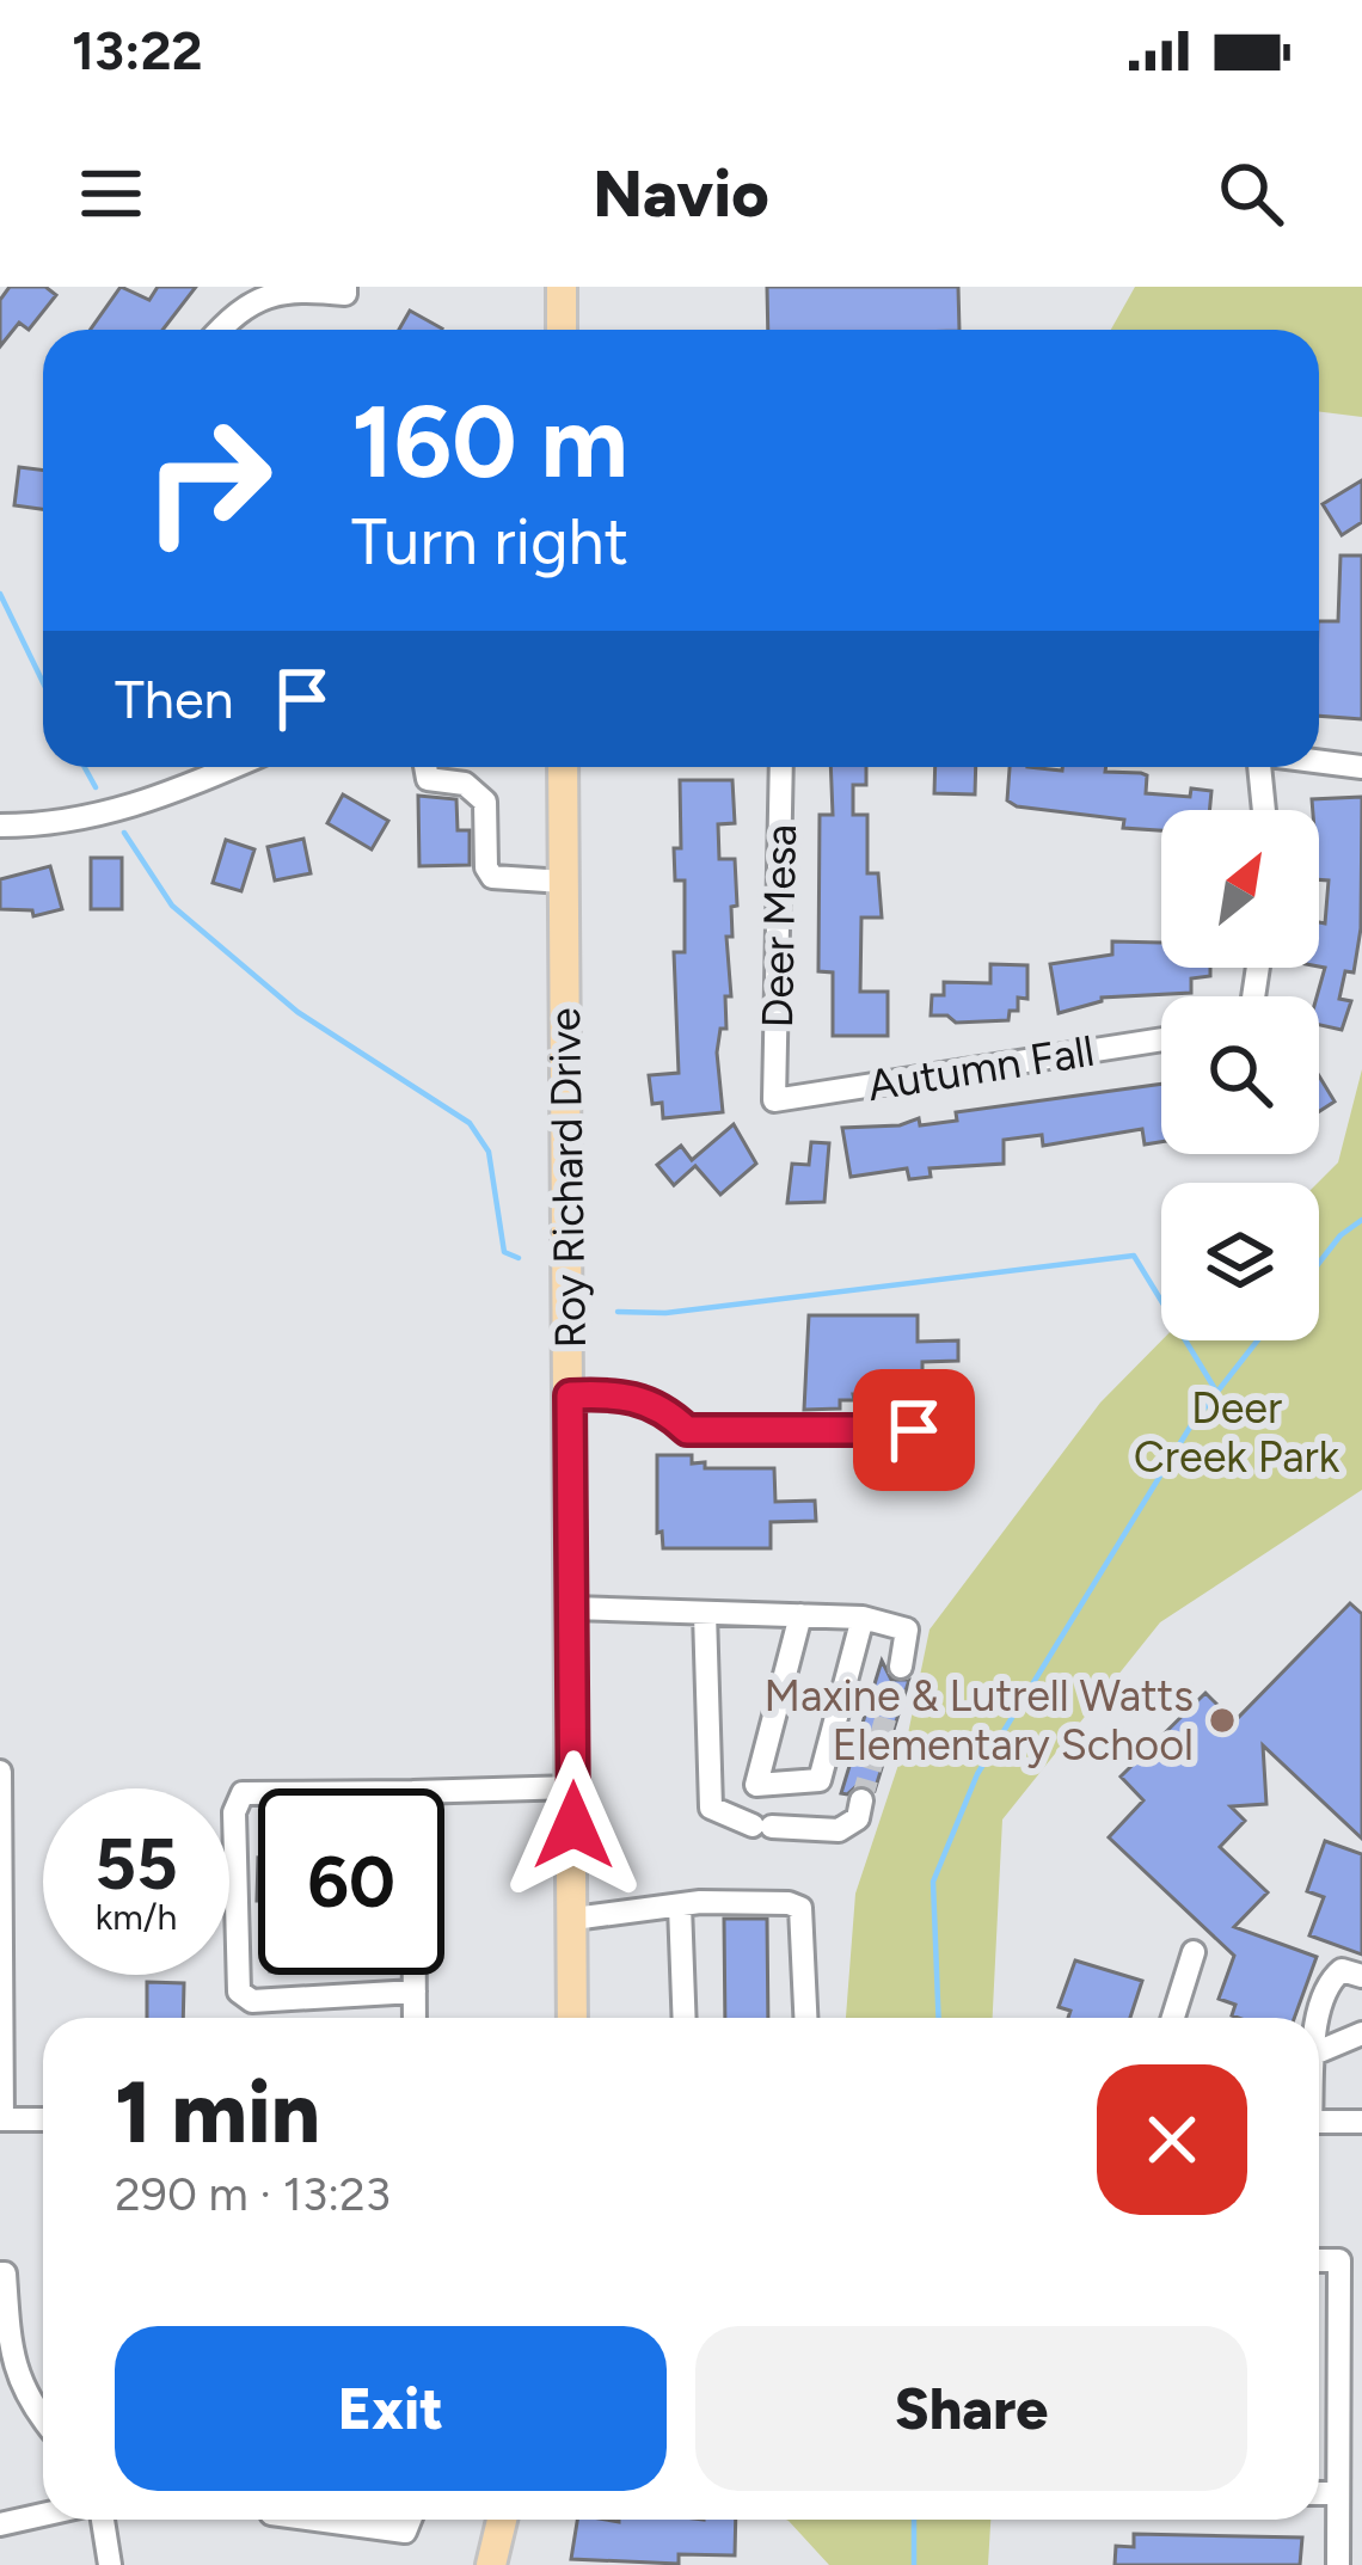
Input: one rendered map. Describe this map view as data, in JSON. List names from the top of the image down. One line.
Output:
{"streets":{"main road":["Roy Richard Drive"],"street":["Deer Mesa","Autumn Fall"]},"crossings":[["Deer Mesa","Autumn Fall"]],"parks":["Deer Creek Park"],"places":["Maxine & Lutrell Watts Elementary School"],"north":"top right","page":{"status":"13:22","header":"Navio","turn":["160 m","Turn right"],"then":"Then","speed":"55 km/h","limit":"60","heading":["1 min","290 m · 13:23"],"buttons":["Exit","Share"]}}
